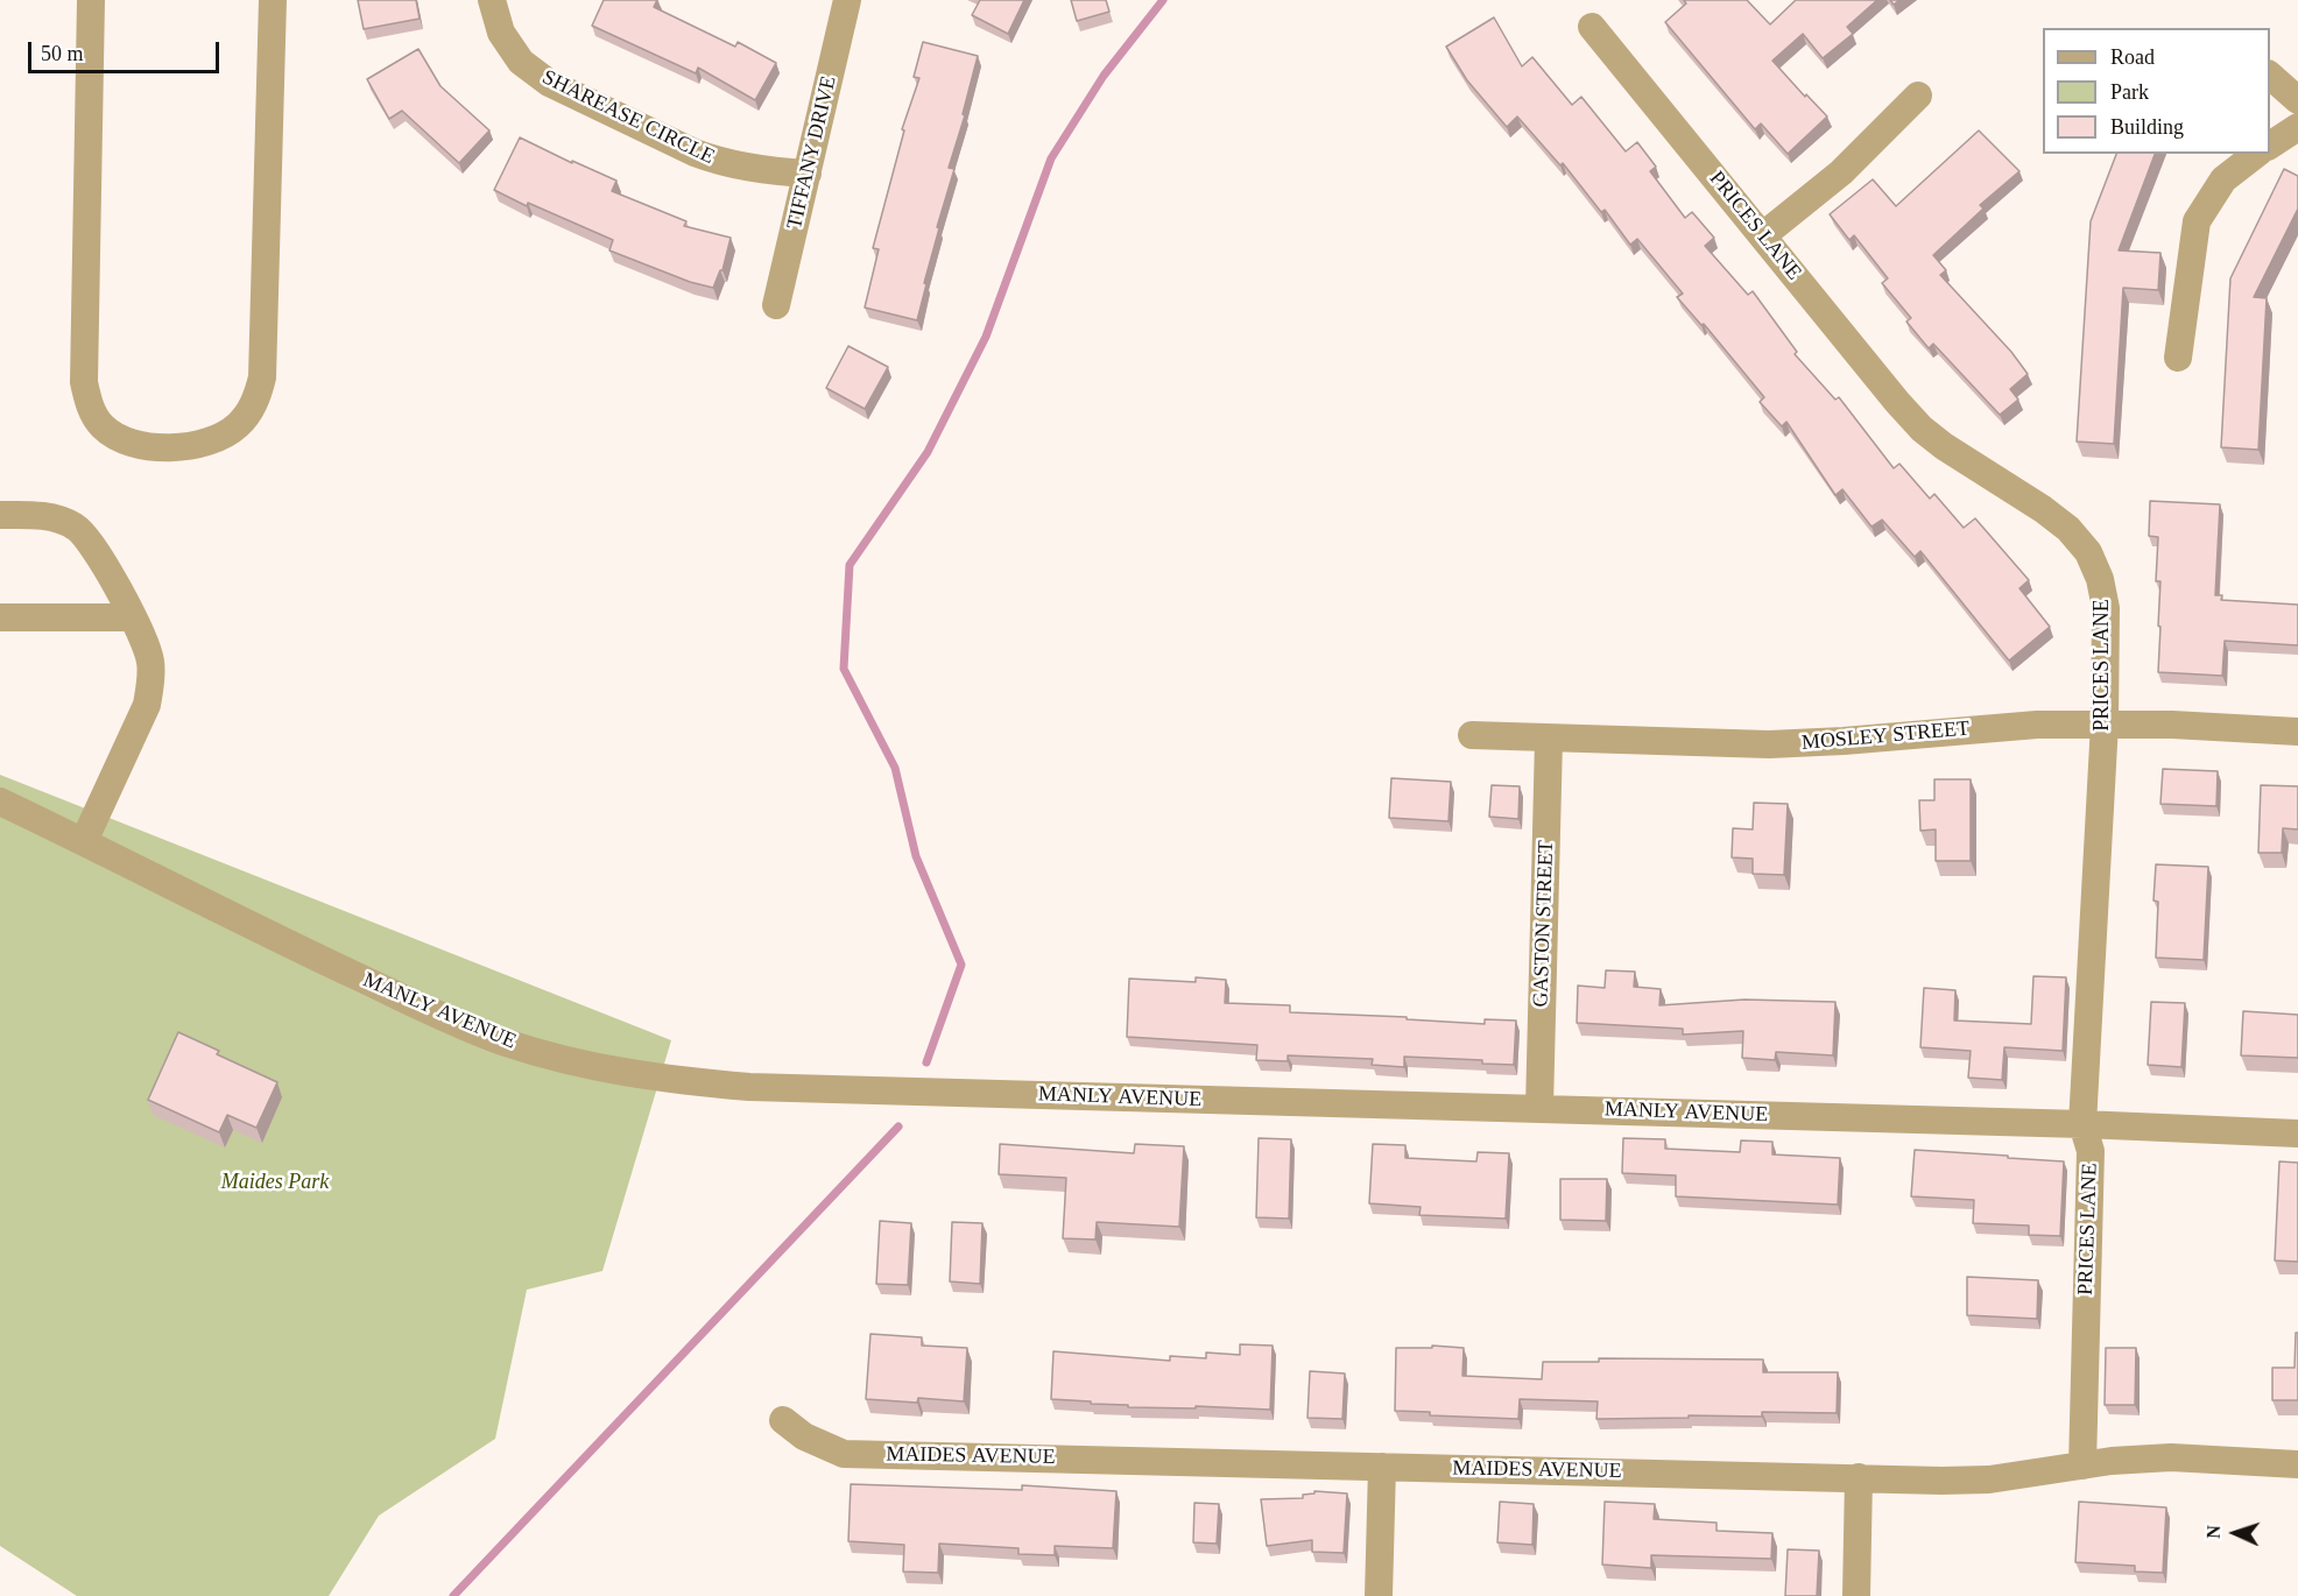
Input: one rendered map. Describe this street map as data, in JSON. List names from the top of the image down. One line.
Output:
{"streets":{"street":["SHAREASE CIRCLE","TIFFANY DRIVE","PRICES LANE","MOSLEY STREET","GASTON STREET","MANLY AVENUE","MAIDES AVENUE"]},"crossings":[["SHAREASE CIRCLE","TIFFANY DRIVE"],["PRICES LANE","MOSLEY STREET"],["PRICES LANE","MANLY AVENUE"],["PRICES LANE","MAIDES AVENUE"],["MOSLEY STREET","GASTON STREET"],["GASTON STREET","MANLY AVENUE"]],"parks":["Maides Park"],"legend":["Road","Park","Building"],"scale_bar":"50 m","north":"left"}
